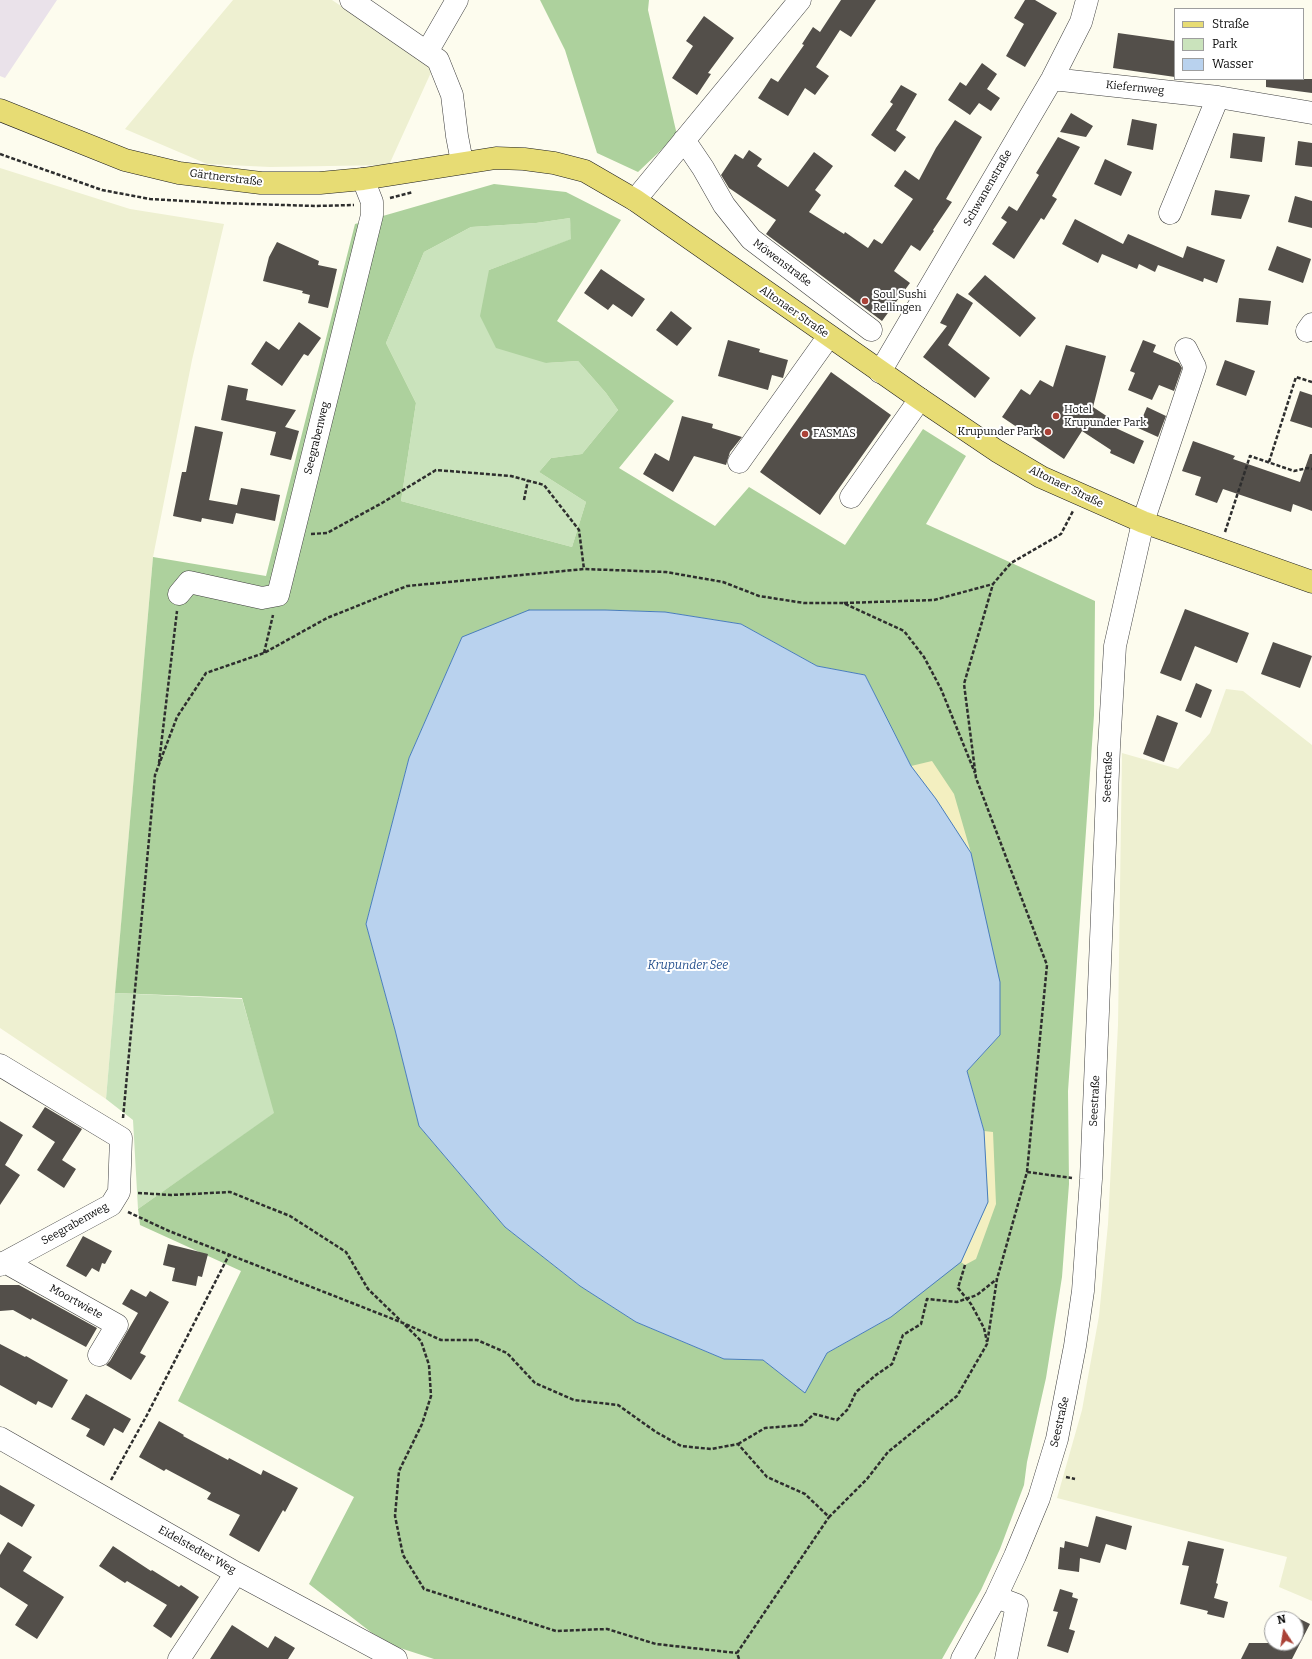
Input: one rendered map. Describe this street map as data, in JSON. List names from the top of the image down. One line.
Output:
{"streets":{"main road":["Gärtnerstraße","Altonaer Straße"],"street":["Kiefernweg","Schwanenstraße","Möwenstraße","Seegrabenweg","Seestraße","Moortwiete","Eidelstedter Weg"]},"crossings":[["Kiefernweg","Schwanenstraße"],["Gärtnerstraße","Altonaer Straße"],["Gärtnerstraße","Seegrabenweg"],["Schwanenstraße","Altonaer Straße"],["Altonaer Straße","Seestraße"],["Seegrabenweg","Moortwiete"]],"water":["Krupunder See"],"places":["Soul Sushi Rellingen","Hotel Krupunder Park","Krupunder Park","FASMAS"],"legend":["Straße","Park","Wasser"],"north":"top"}
